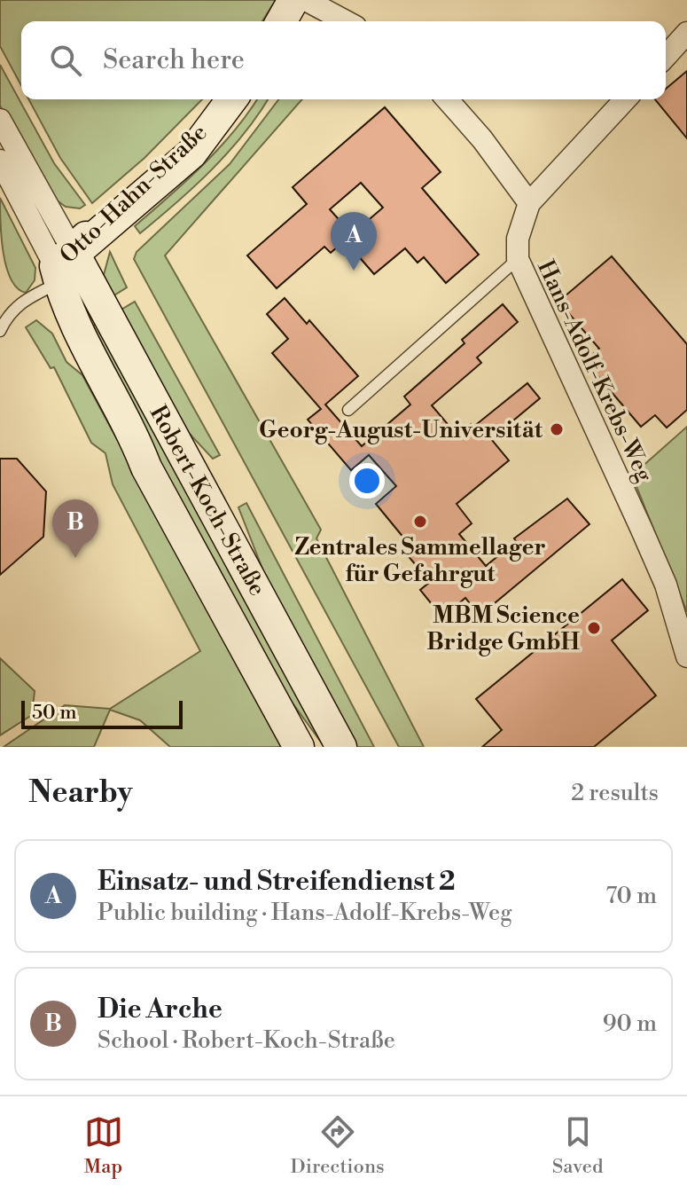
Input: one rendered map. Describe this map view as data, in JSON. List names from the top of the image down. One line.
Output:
{"streets":{"street":["Otto-Hahn-Straße","Hans-Adolf-Krebs-Weg","Robert-Koch-Straße"]},"crossings":[["Otto-Hahn-Straße","Robert-Koch-Straße"]],"places":["Georg-August-Universität","Zentrales Sammellager für Gefahrgut","MBM Science Bridge GmbH"],"scale_bar":"50 m","page":{"search":"Search here","pins":["A","B"],"scale":"50 m","heading":["Nearby","2 results"],"list":[{"mark":"A","name":"Einsatz- und Streifendienst 2","note":"Public building · Hans-Adolf-Krebs-Weg","value":"70 m"},{"mark":"B","name":"Die Arche","note":"School · Robert-Koch-Straße","value":"90 m"}],"nav":["Map","Directions","Saved"]}}
